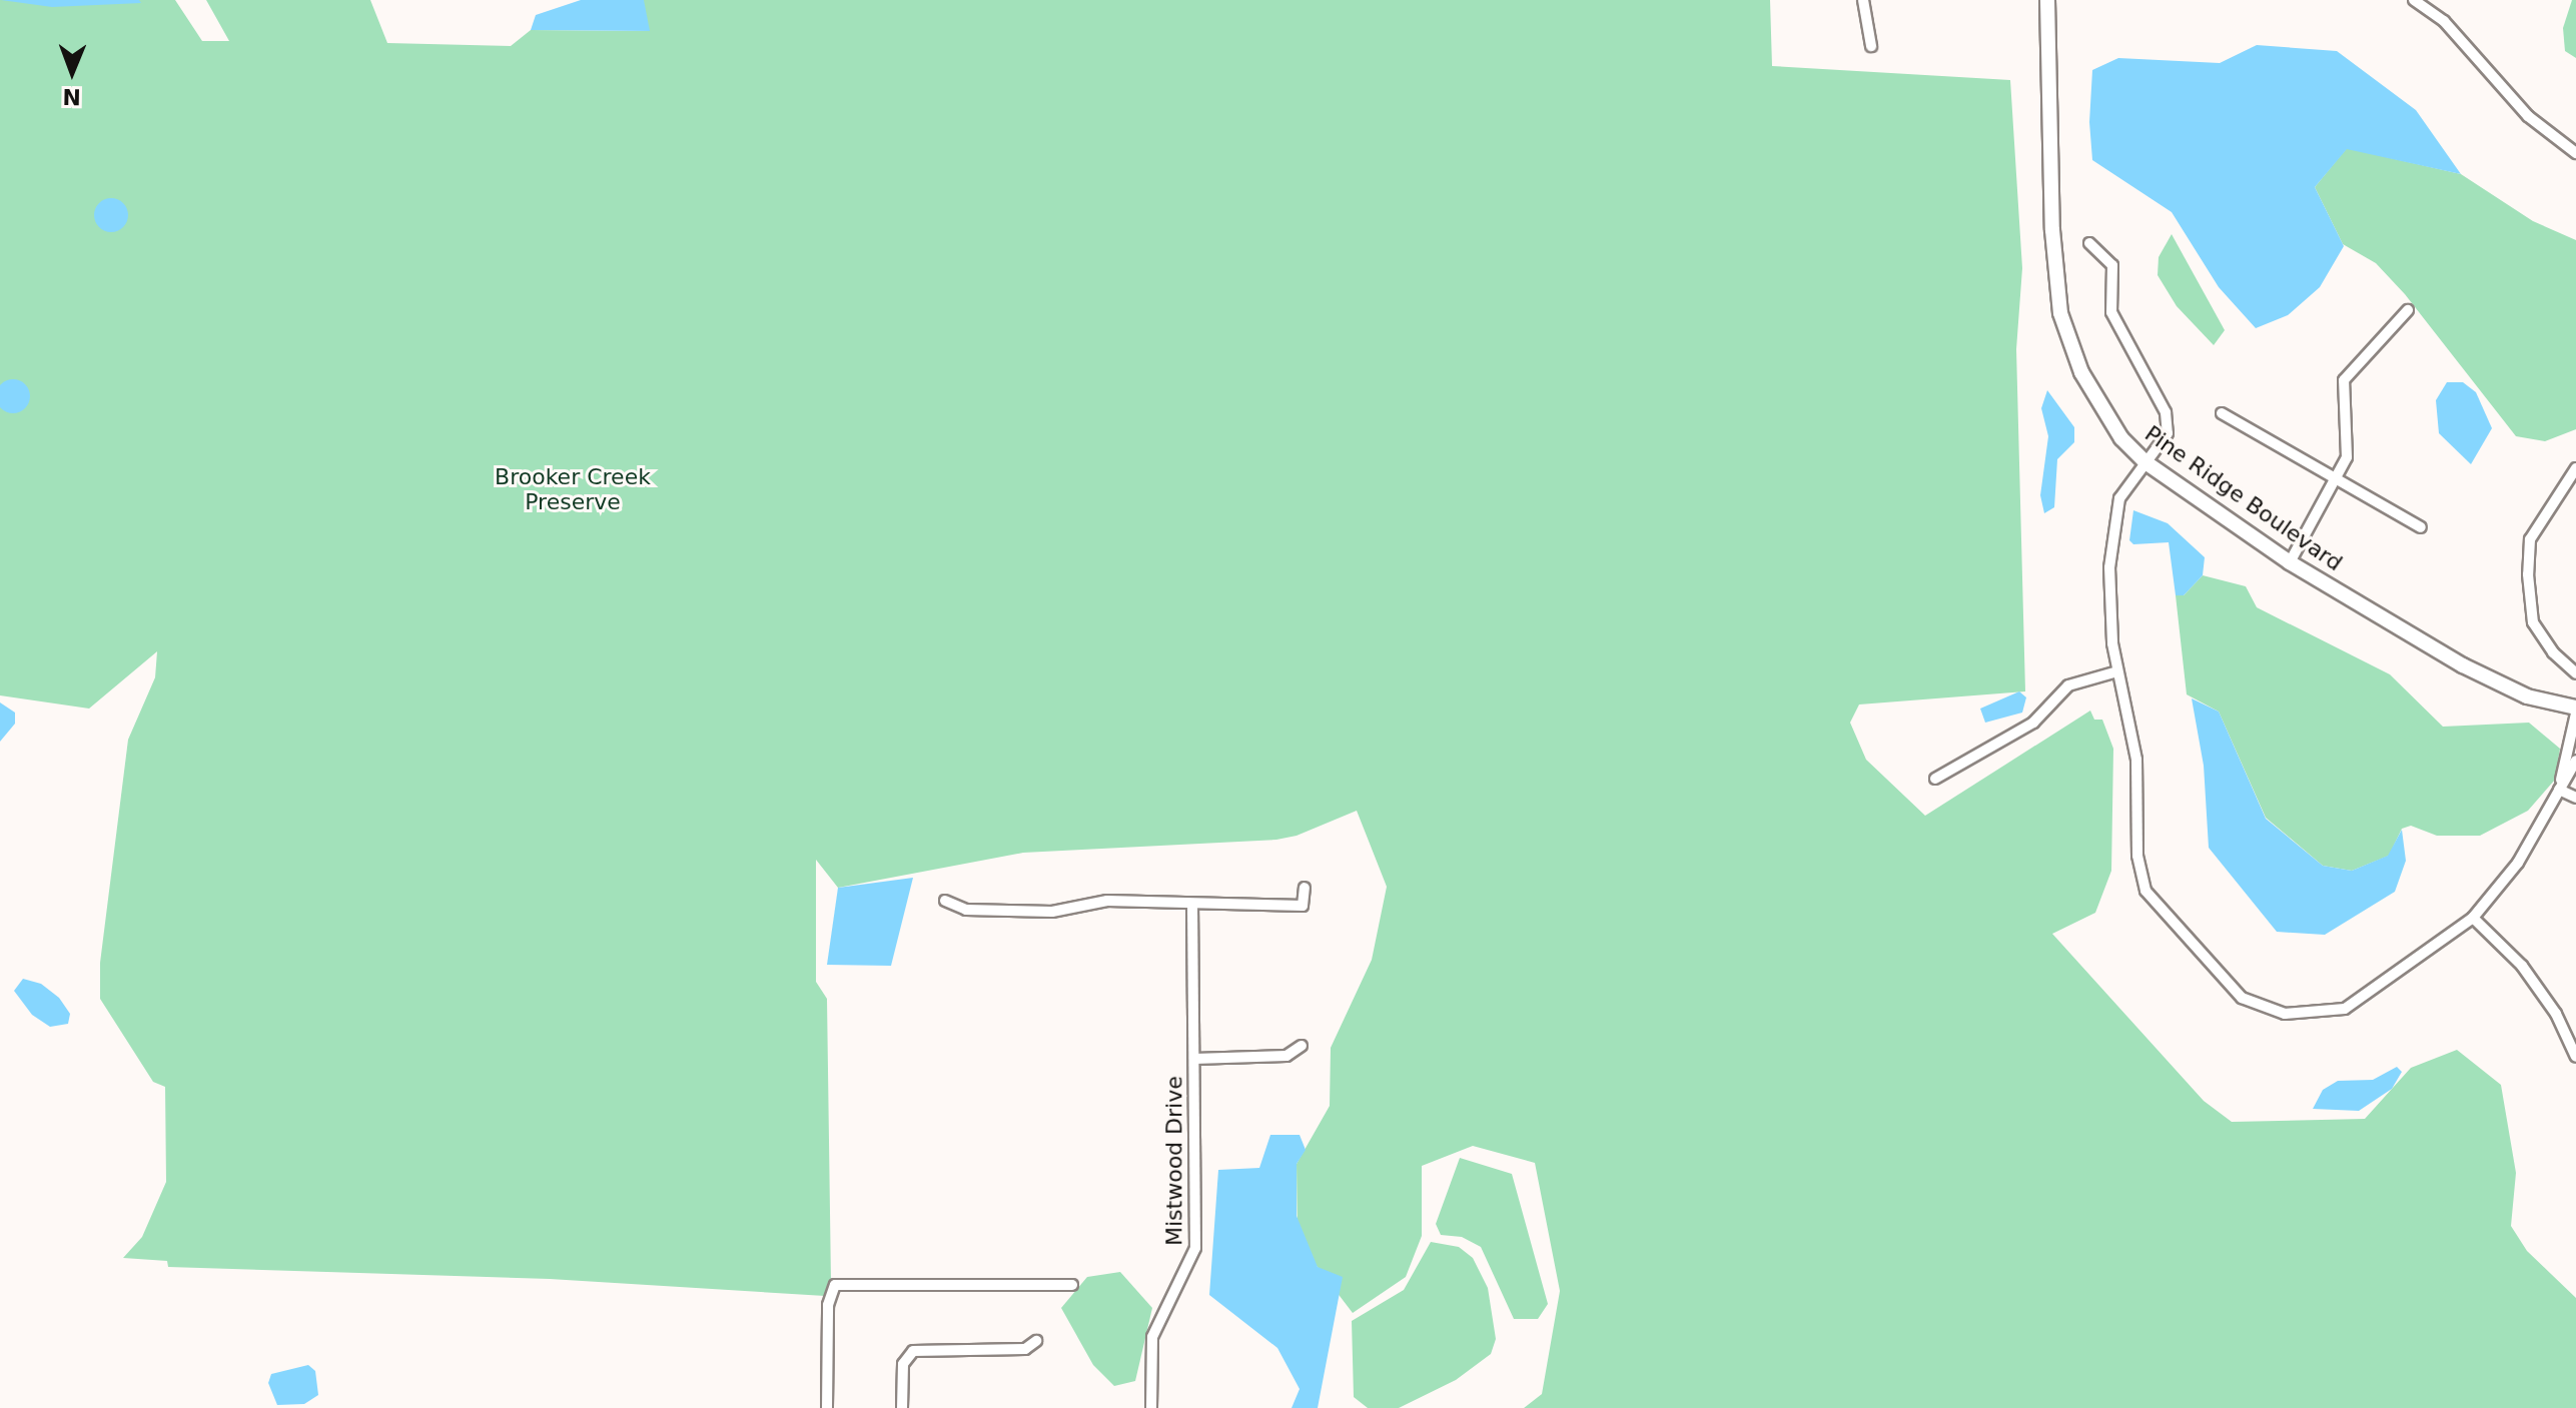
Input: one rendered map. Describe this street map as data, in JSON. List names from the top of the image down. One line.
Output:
{"streets":{"street":["Pine Ridge Boulevard","Mistwood Drive"]},"parks":["Brooker Creek Preserve"],"north":"bottom"}
